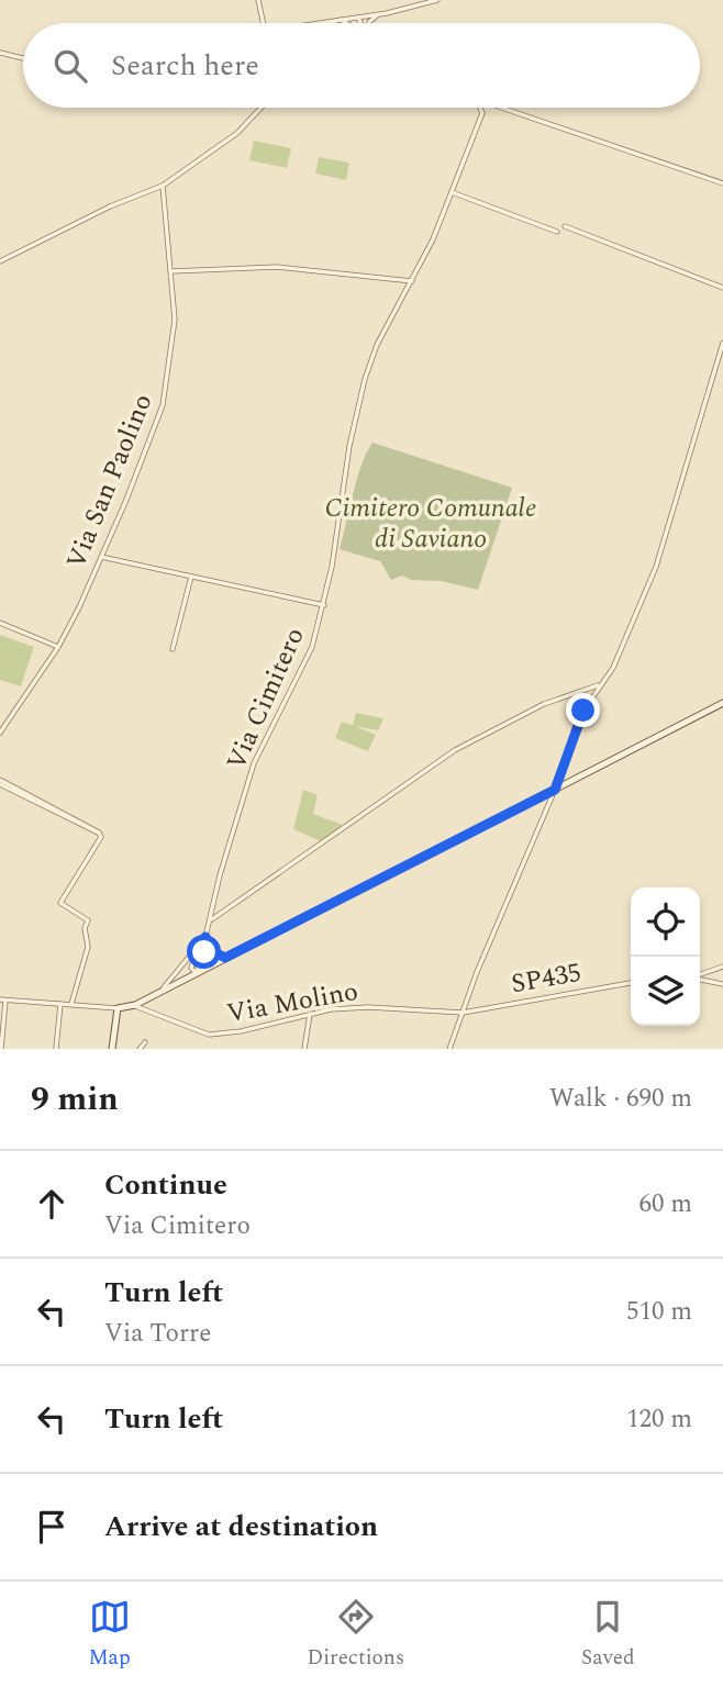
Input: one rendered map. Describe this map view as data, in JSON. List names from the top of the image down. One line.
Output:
{"streets":{"street":["Via San Paolino","Via Cimitero","SP435","Via Molino"]},"crossings":[["SP435","Via Molino"]],"parks":["Cimitero Comunale di Saviano"],"page":{"search":"Search here","heading":["9 min","Walk · 690 m"],"list":[["Continue","Via Cimitero","60 m"],["Turn left","Via Torre","510 m"],["Turn left","120 m"],"Arrive at destination"],"nav":["Map","Directions","Saved"]}}
